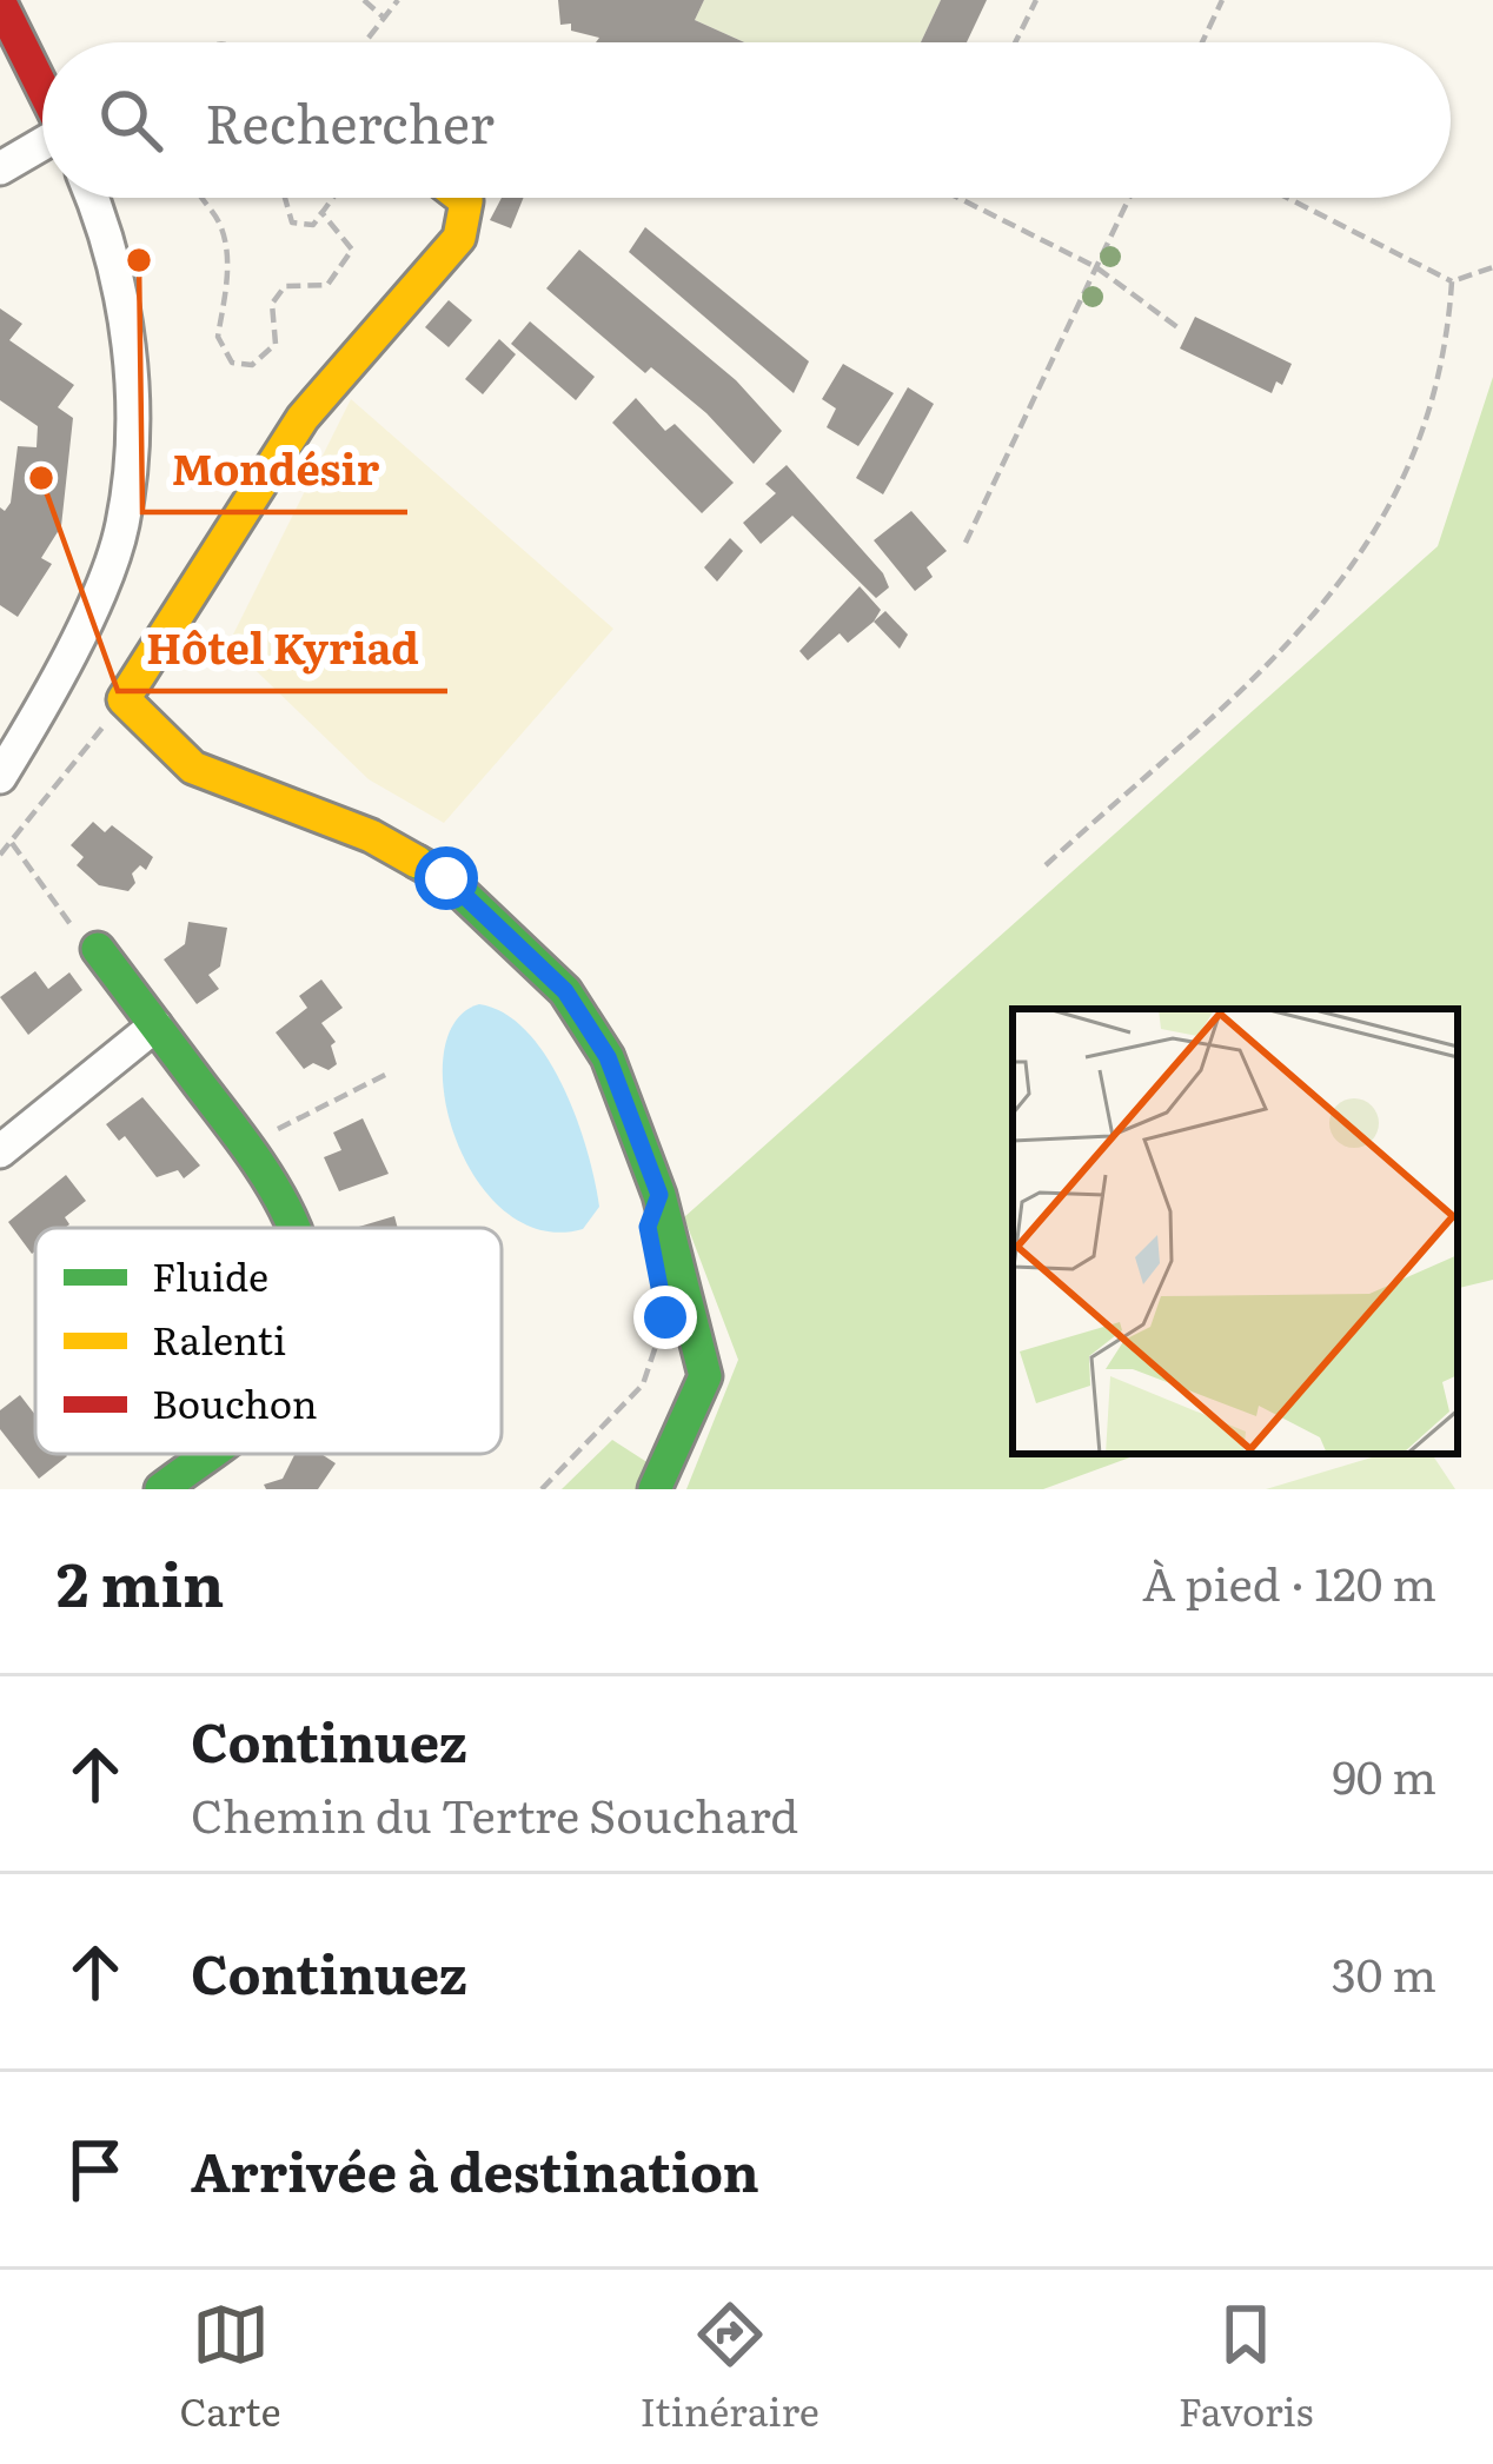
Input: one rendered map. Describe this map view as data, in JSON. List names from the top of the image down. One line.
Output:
{"places":["Mondésir","Hôtel Kyriad"],"legend":["Fluide","Ralenti","Bouchon"],"page":{"search":"Rechercher","heading":["2 min","À pied · 120 m"],"list":[["Continuez","Chemin du Tertre Souchard","90 m"],["Continuez","30 m"],"Arrivée à destination"],"nav":["Carte","Itinéraire","Favoris"]}}
